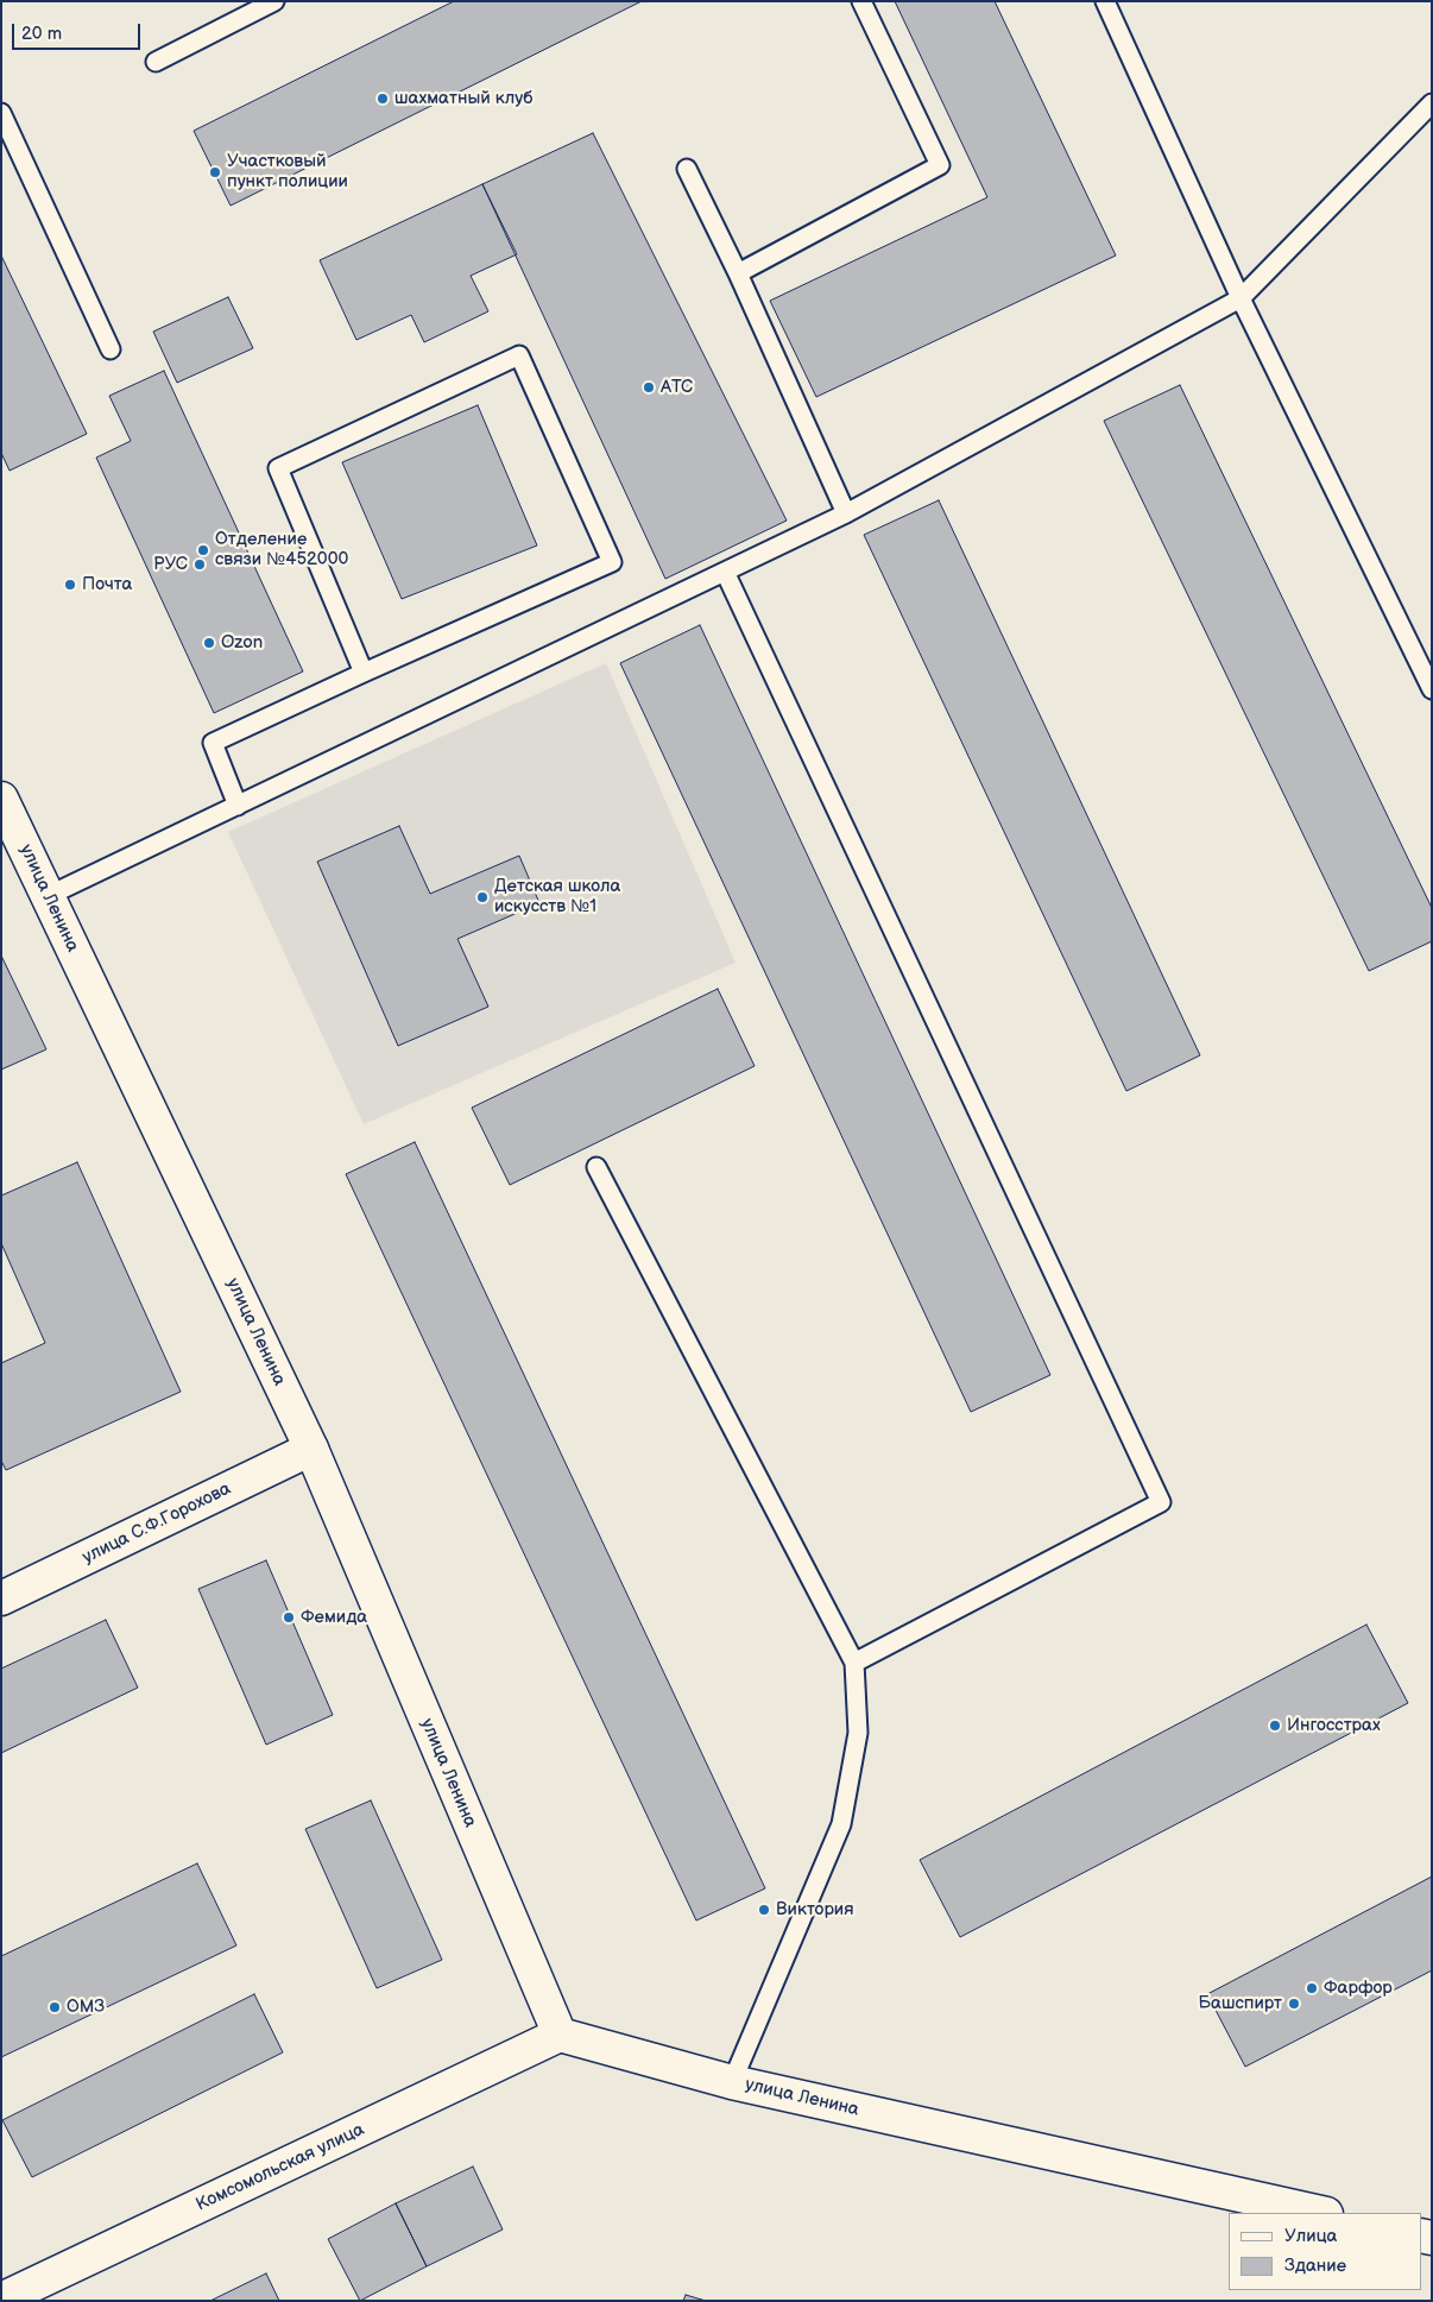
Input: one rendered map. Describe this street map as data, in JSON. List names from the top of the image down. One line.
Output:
{"streets":{"main road":["улица Ленина","улица С.Ф.Горохова","Комсомольская улица"]},"crossings":[["улица Ленина","улица С.Ф.Горохова"],["улица Ленина","Комсомольская улица"]],"places":["шахматный клуб","Участковый пункт полиции","АТС","Отделение связи №452000","РУС","Почта","Ozon","Детская школа искусств №1","Фемида","Ингосстрах","Виктория","Фарфор","Башспирт","ОМЗ"],"legend":["Улица","Здание"],"scale_bar":"20 m"}
